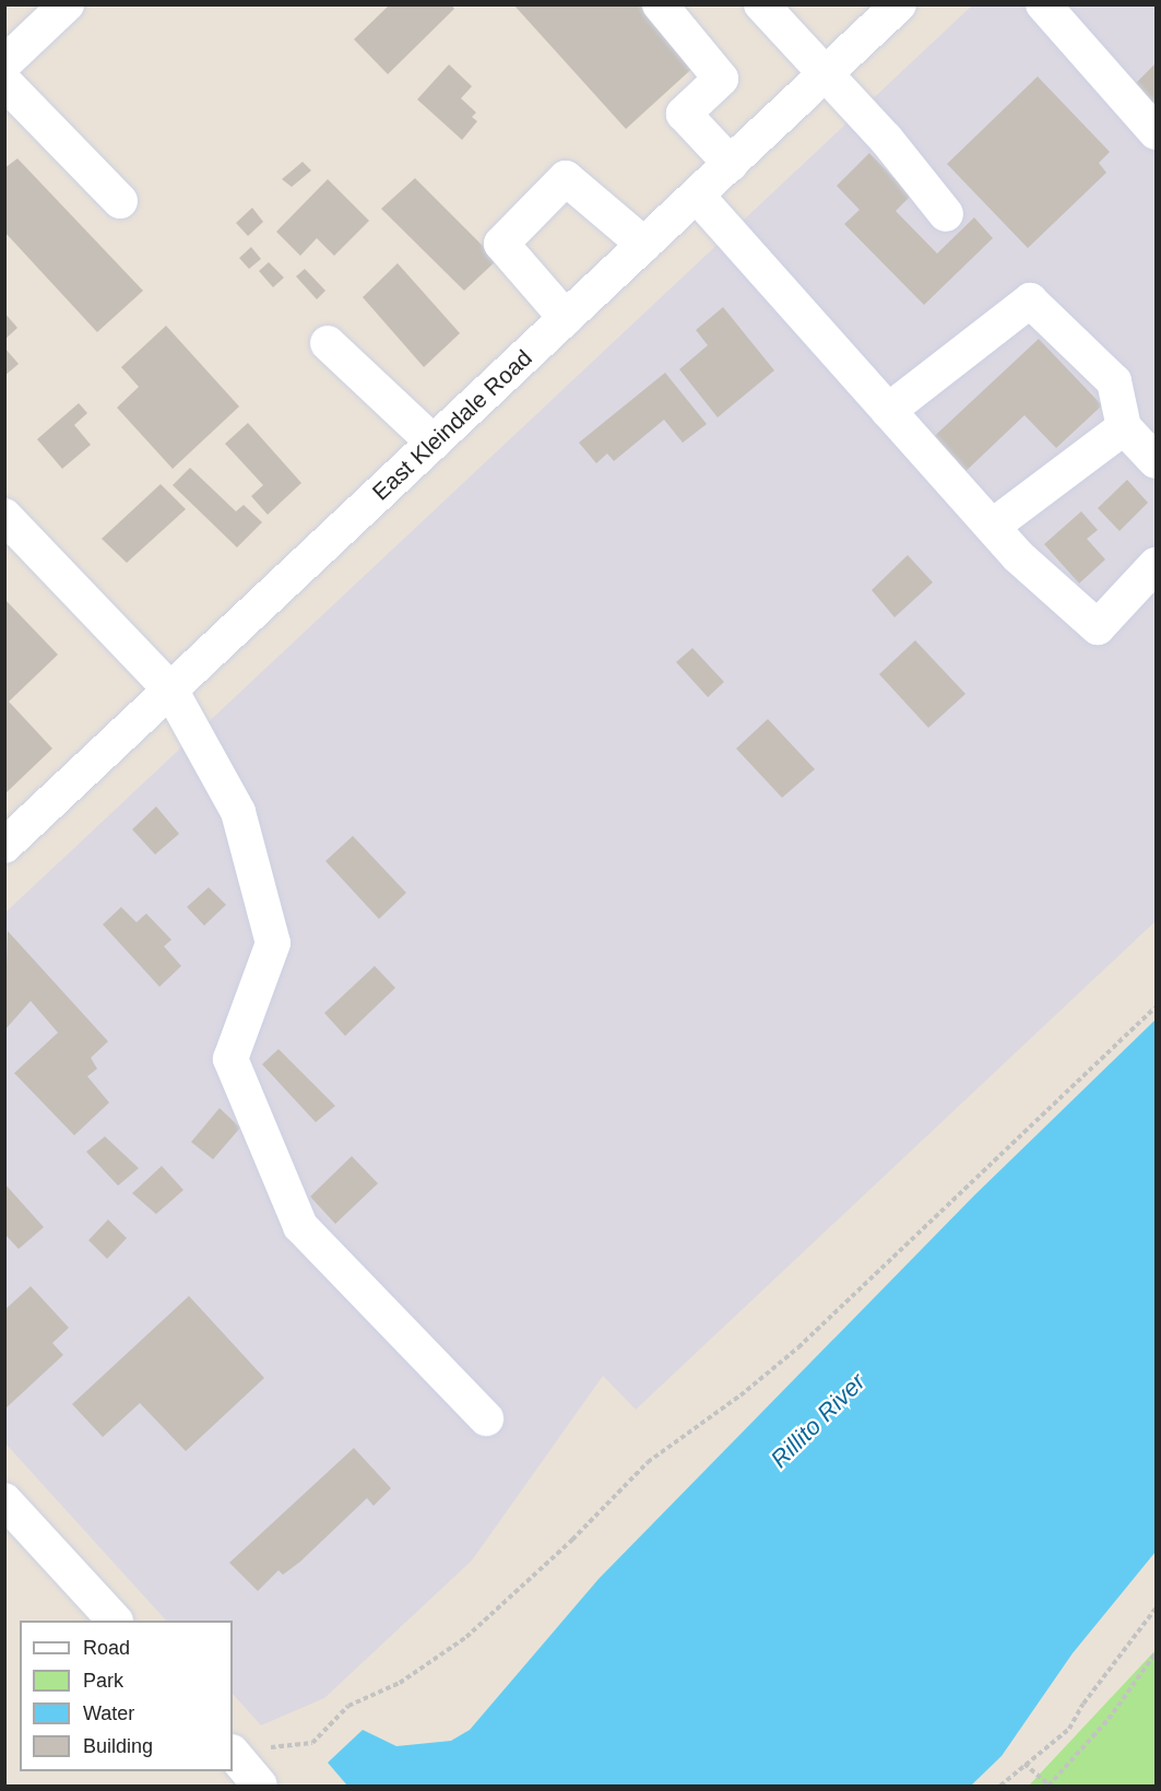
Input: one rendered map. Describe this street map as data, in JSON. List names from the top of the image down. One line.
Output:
{"streets":{"street":["East Kleindale Road"]},"water":["Rillito River"],"legend":["Road","Park","Water","Building"]}
